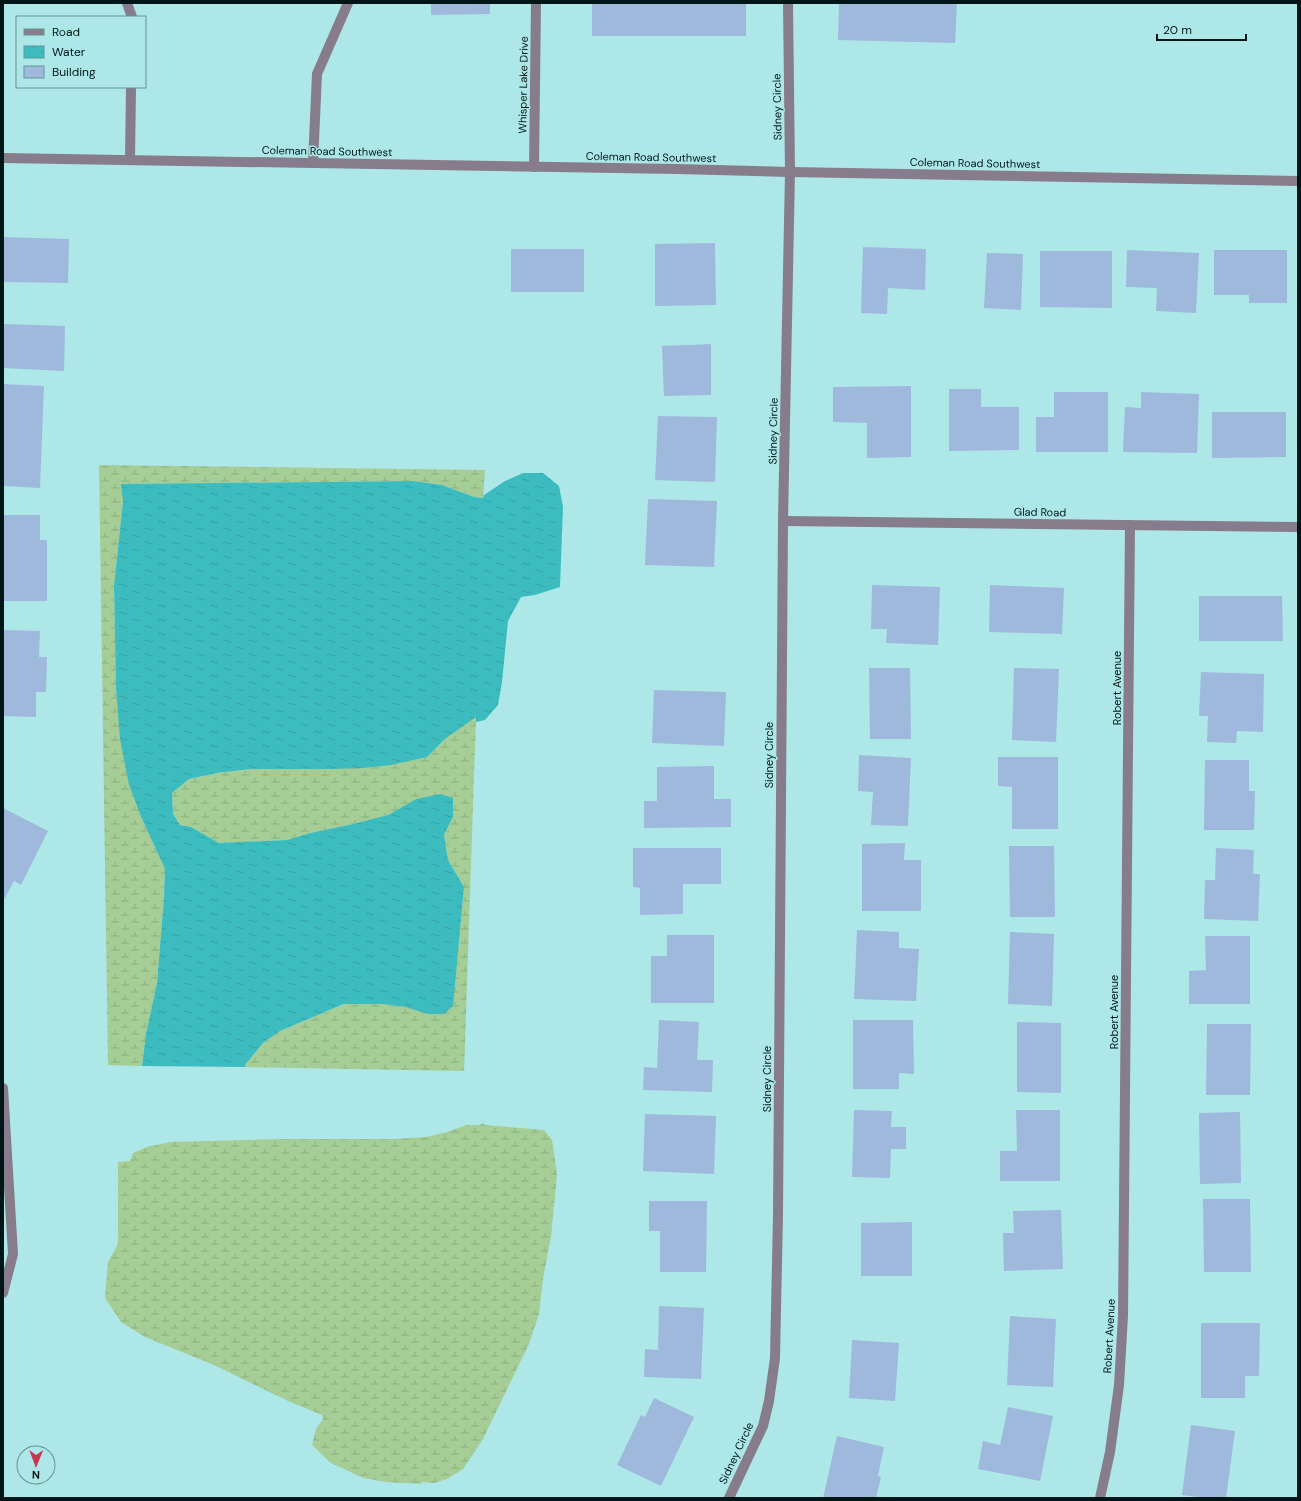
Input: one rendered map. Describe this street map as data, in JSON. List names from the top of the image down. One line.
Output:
{"streets":{"street":["Whisper Lake Drive","Sidney Circle","Coleman Road Southwest","Glad Road","Robert Avenue"]},"crossings":[["Whisper Lake Drive","Coleman Road Southwest"],["Sidney Circle","Coleman Road Southwest"],["Sidney Circle","Glad Road"],["Glad Road","Robert Avenue"]],"legend":["Road","Water","Building"],"scale_bar":"20 m","north":"bottom"}
